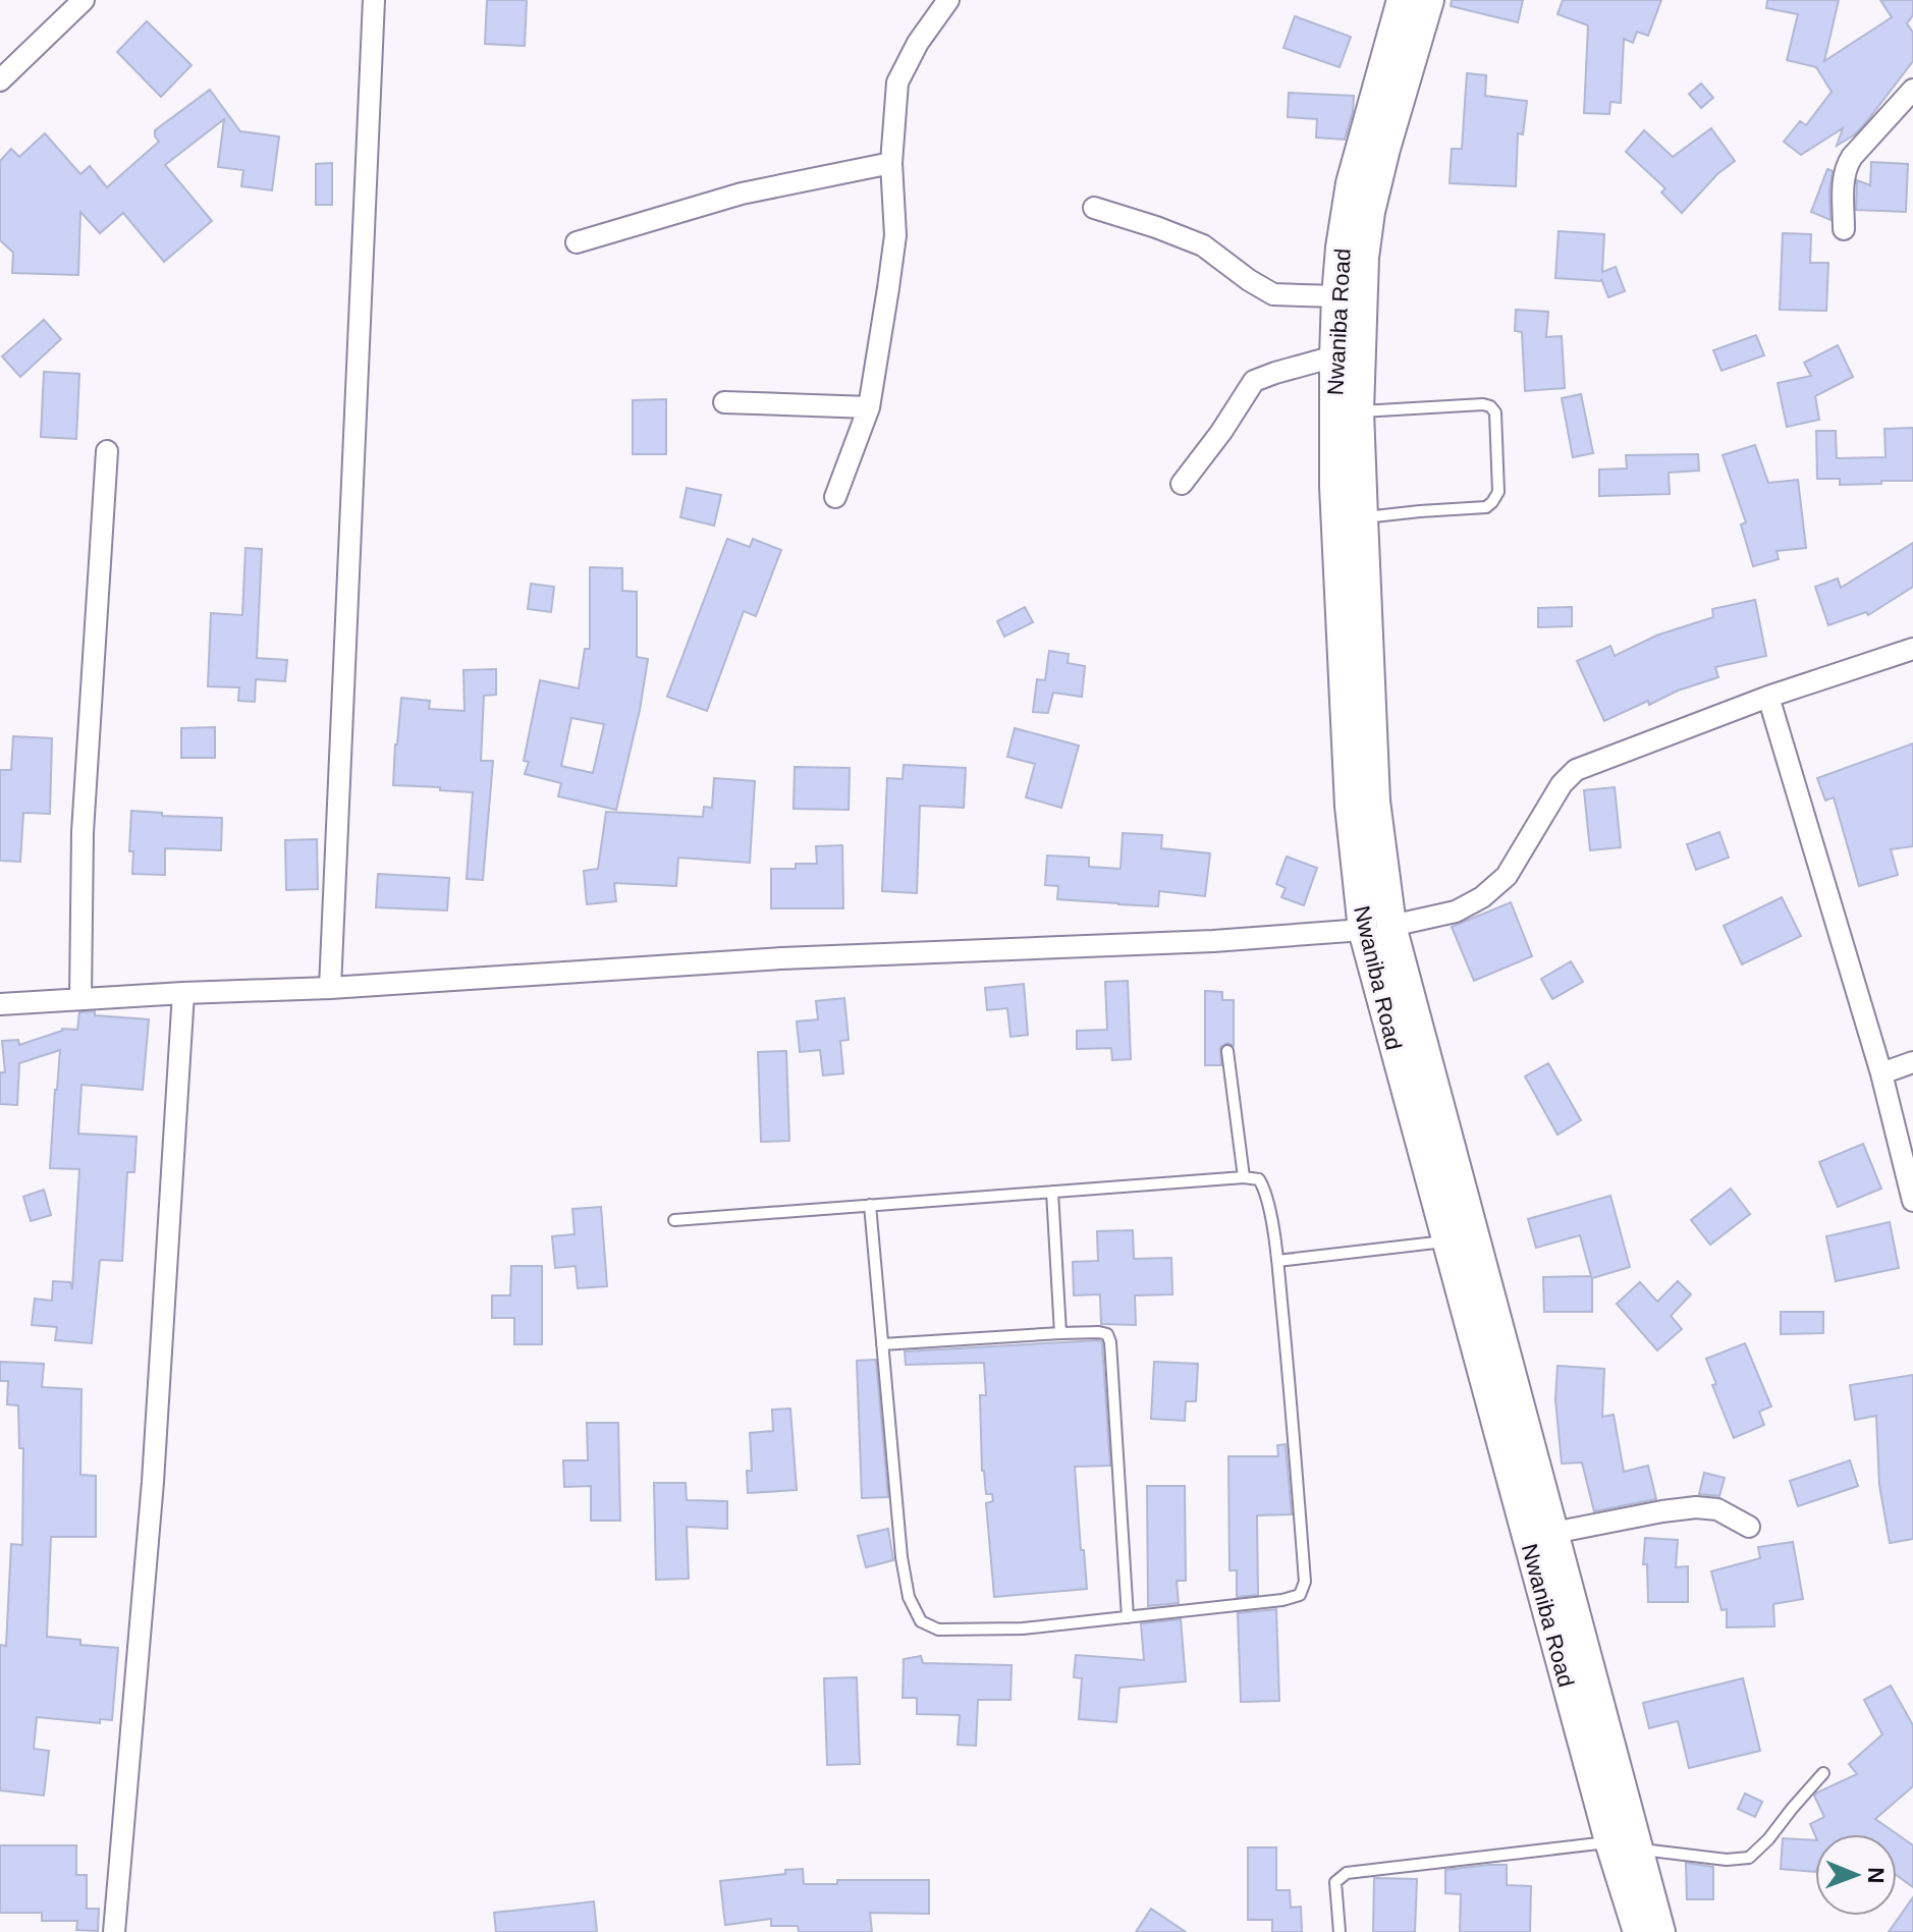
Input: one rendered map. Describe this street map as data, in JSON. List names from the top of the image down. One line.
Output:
{"streets":{"main road":["Nwaniba Road"]},"north":"right"}
